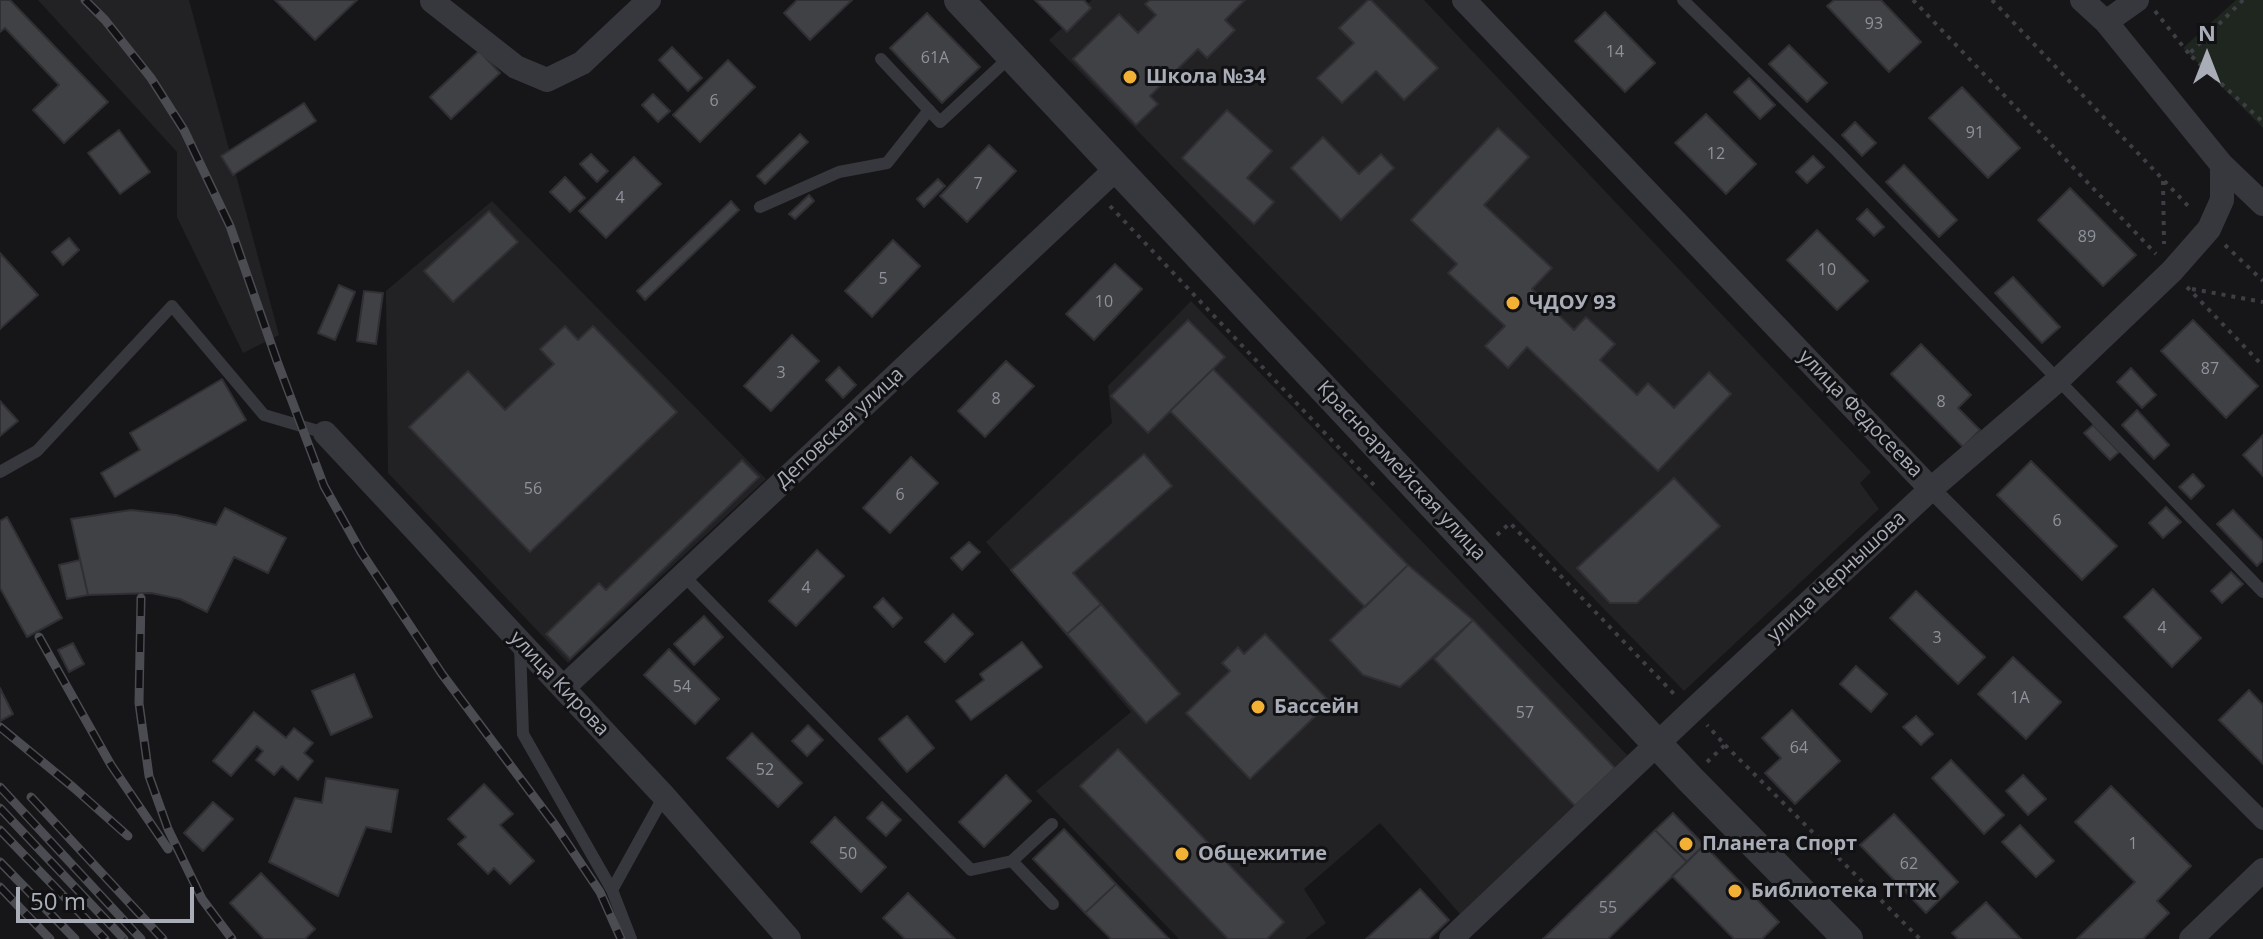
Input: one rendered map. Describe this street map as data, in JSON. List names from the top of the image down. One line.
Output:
{"streets":{"street":["улица Федосеева","Деповская улица","Красноармейская улица","улица Чернышова","улица Кирова"]},"crossings":[["улица Федосеева","улица Чернышова"],["Деповская улица","Красноармейская улица"],["Деповская улица","улица Кирова"],["Красноармейская улица","улица Чернышова"]],"places":["Школа №34","ЧДОУ 93","Бассейн","Планета Спорт","Общежитие","Библиотека ТТТЖ"],"house_numbers":["93","14","61А","6","91","12","7","4","89","10","5","10","87","3","8","8","56","6","6","4","4","3","54","1А","57","64","52","1","50","62","55"],"scale_bar":"50 m","north":"top"}
